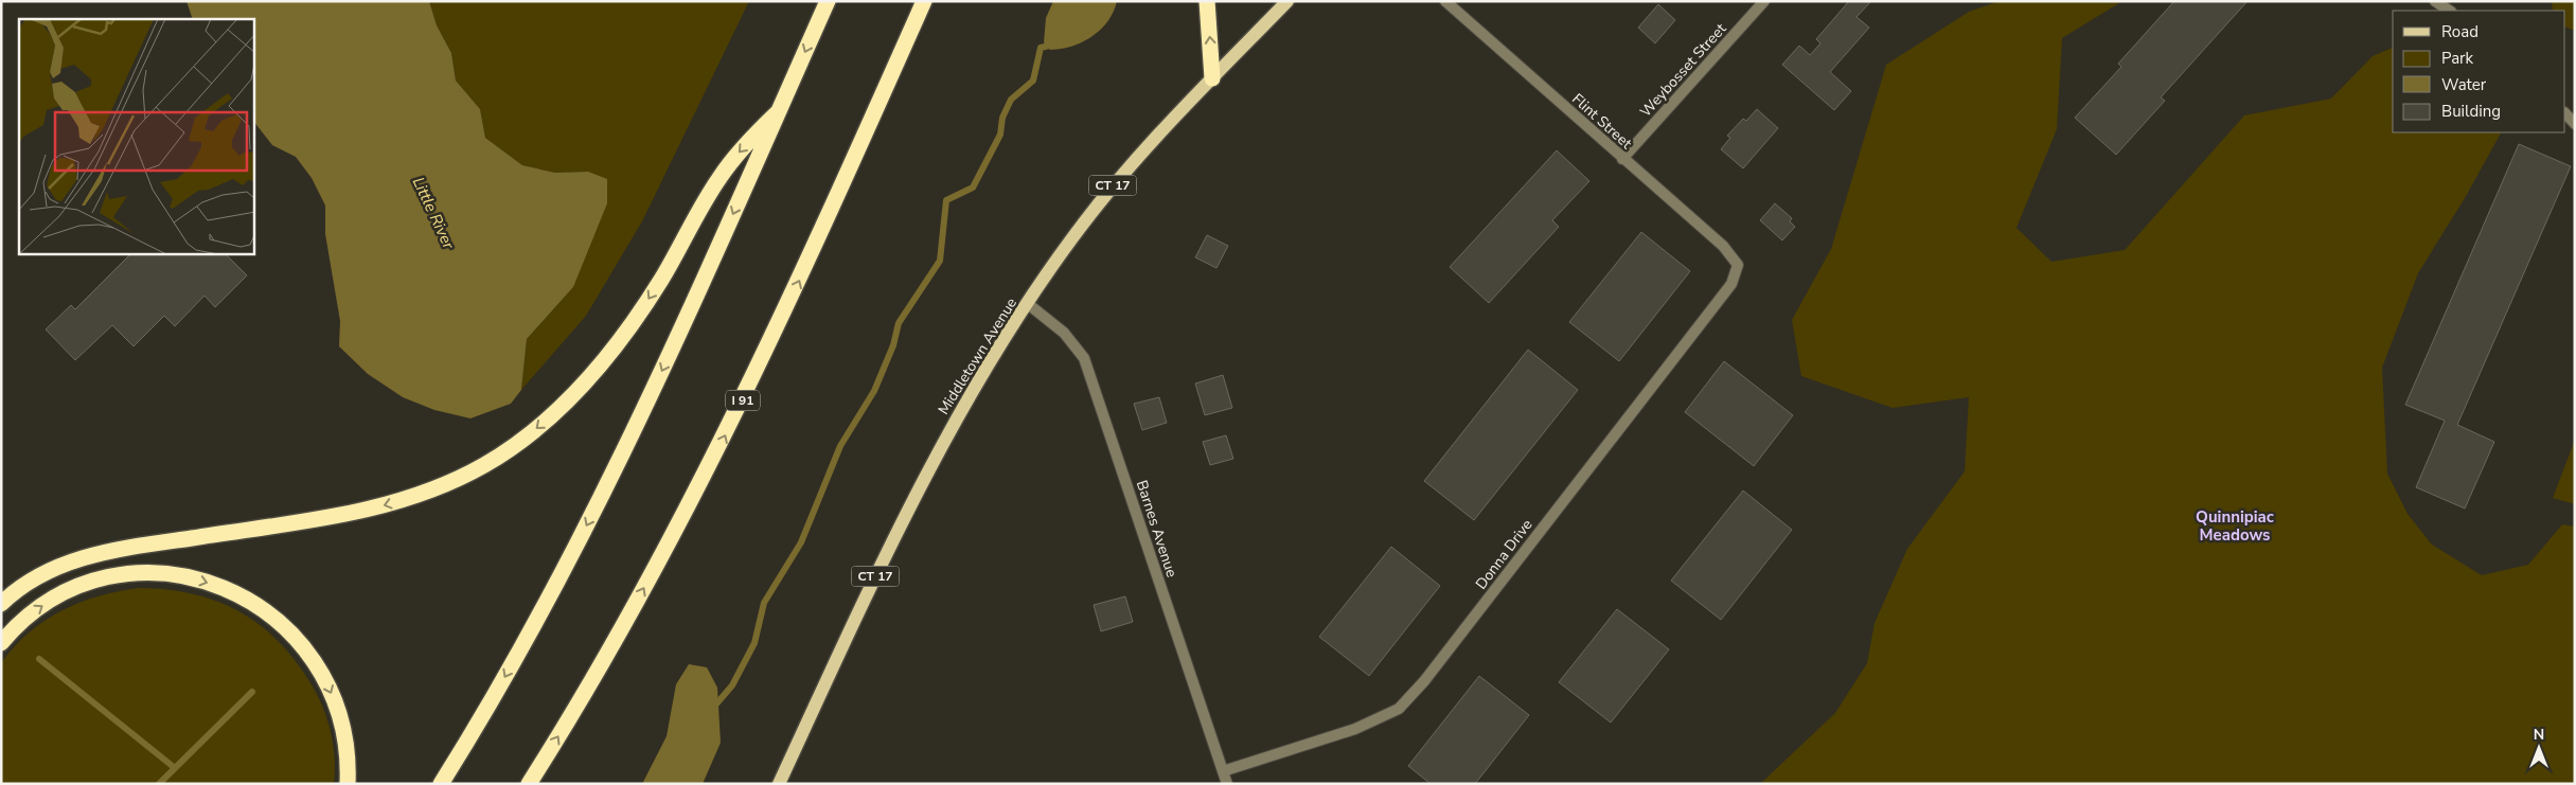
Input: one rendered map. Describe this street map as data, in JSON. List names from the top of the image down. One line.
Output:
{"streets":{"highway":["I 91"],"main road":["CT 17","Middletown Avenue"],"street":["Weybosset Street","Flint Street","Barnes Avenue","Donna Drive"]},"crossings":[["Weybosset Street","Flint Street"],["Flint Street","Donna Drive"],["Middletown Avenue","Barnes Avenue"],["Barnes Avenue","Donna Drive"]],"districts":["Quinnipiac Meadows"],"water":["Little River"],"legend":["Road","Park","Water","Building"],"north":"top"}
